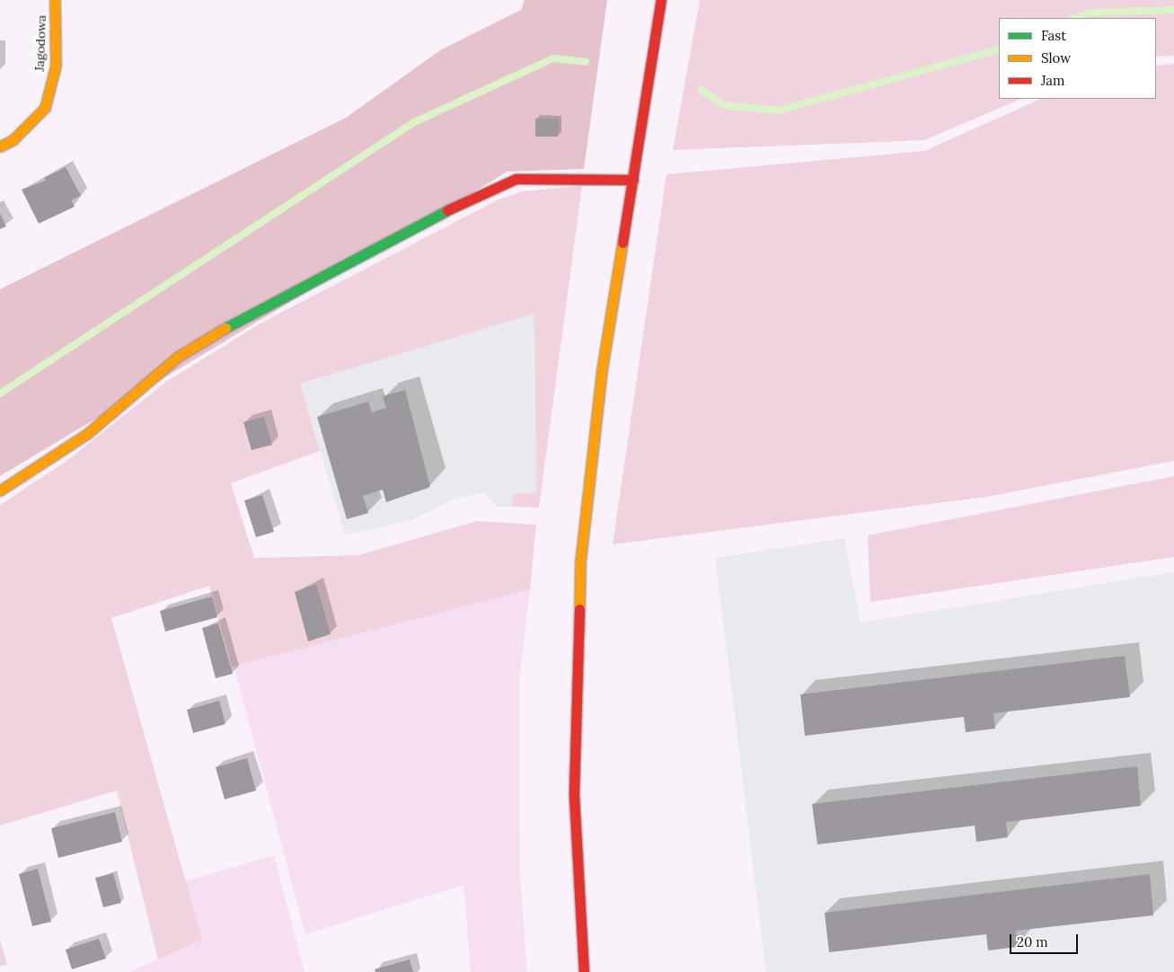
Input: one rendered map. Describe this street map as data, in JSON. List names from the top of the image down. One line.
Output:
{"streets":{"main road":["Jagodowa"]},"legend":["Fast","Slow","Jam"],"scale_bar":"20 m"}
